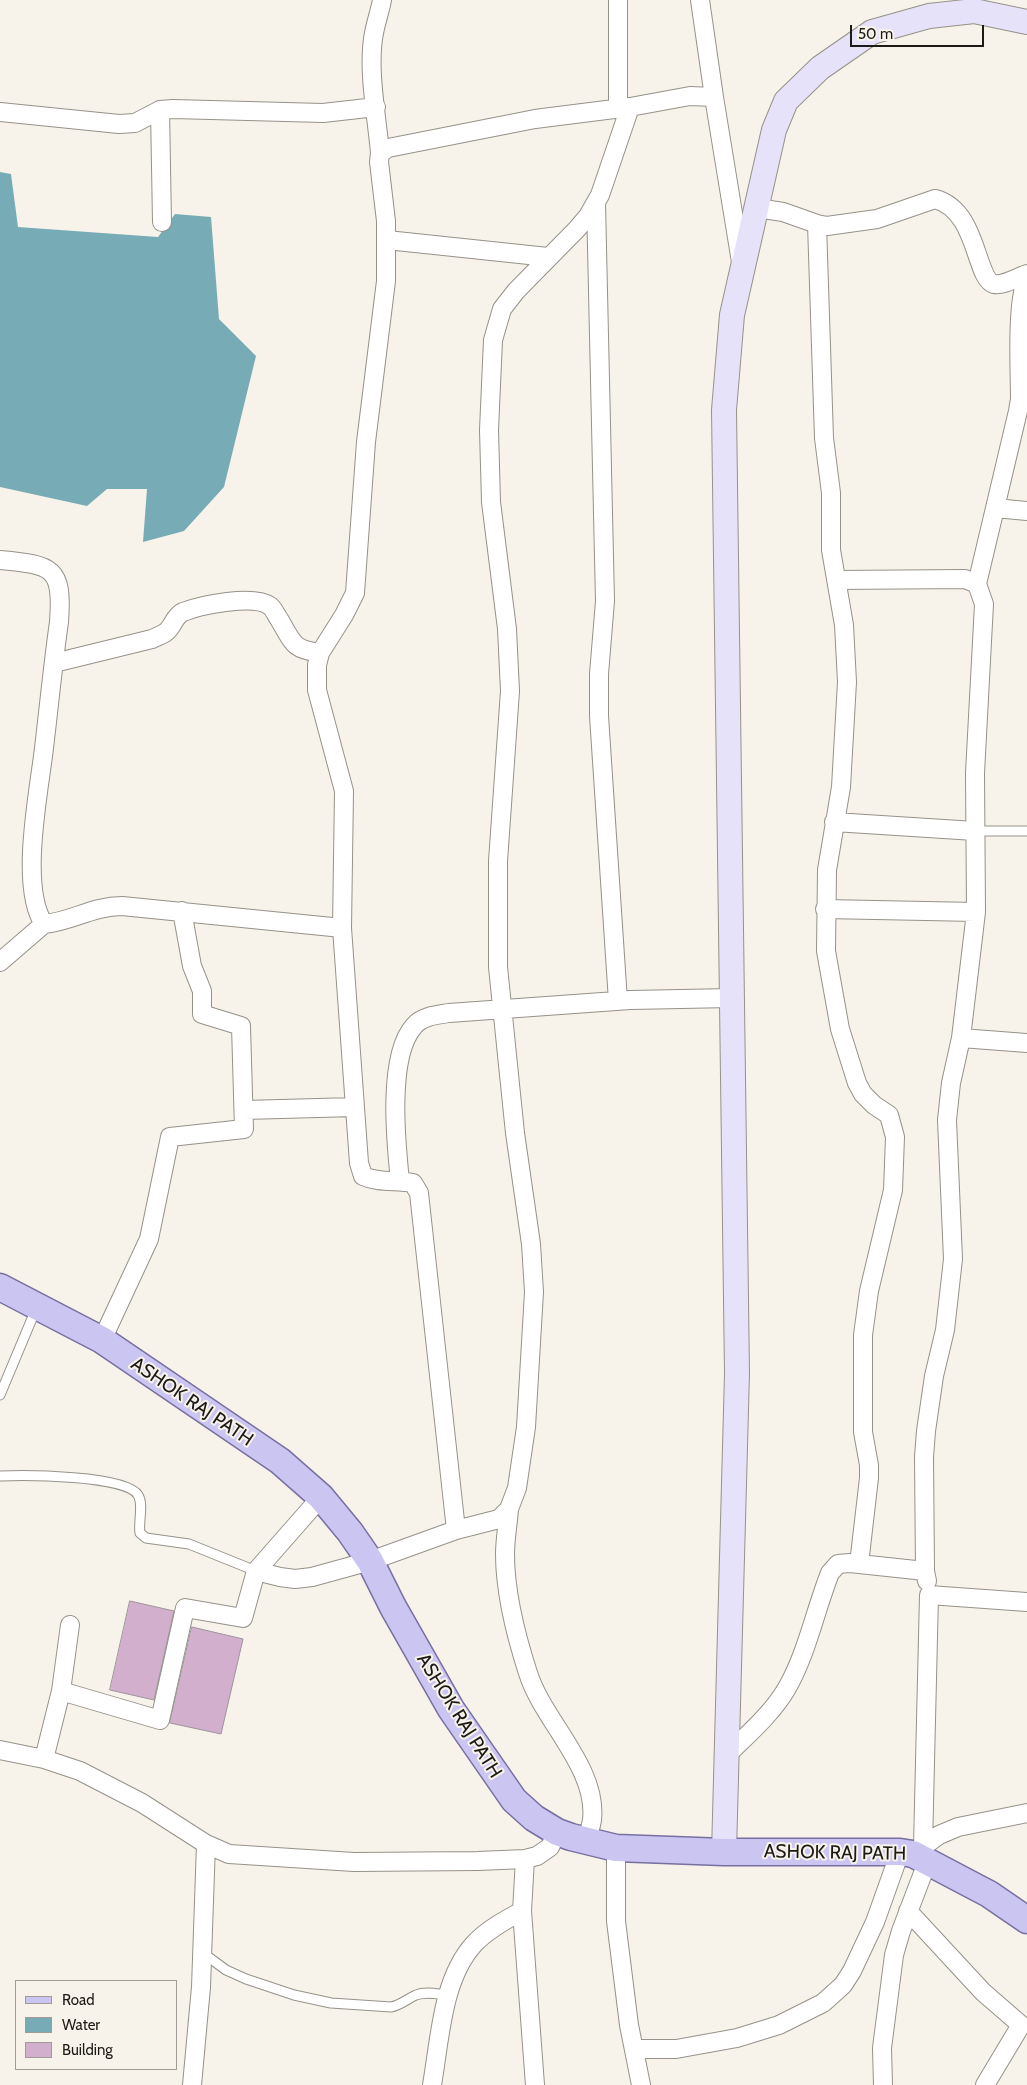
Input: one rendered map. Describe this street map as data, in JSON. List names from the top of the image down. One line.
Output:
{"streets":{"main road":["ASHOK RAJ PATH"]},"legend":["Road","Water","Building"],"scale_bar":"50 m"}
